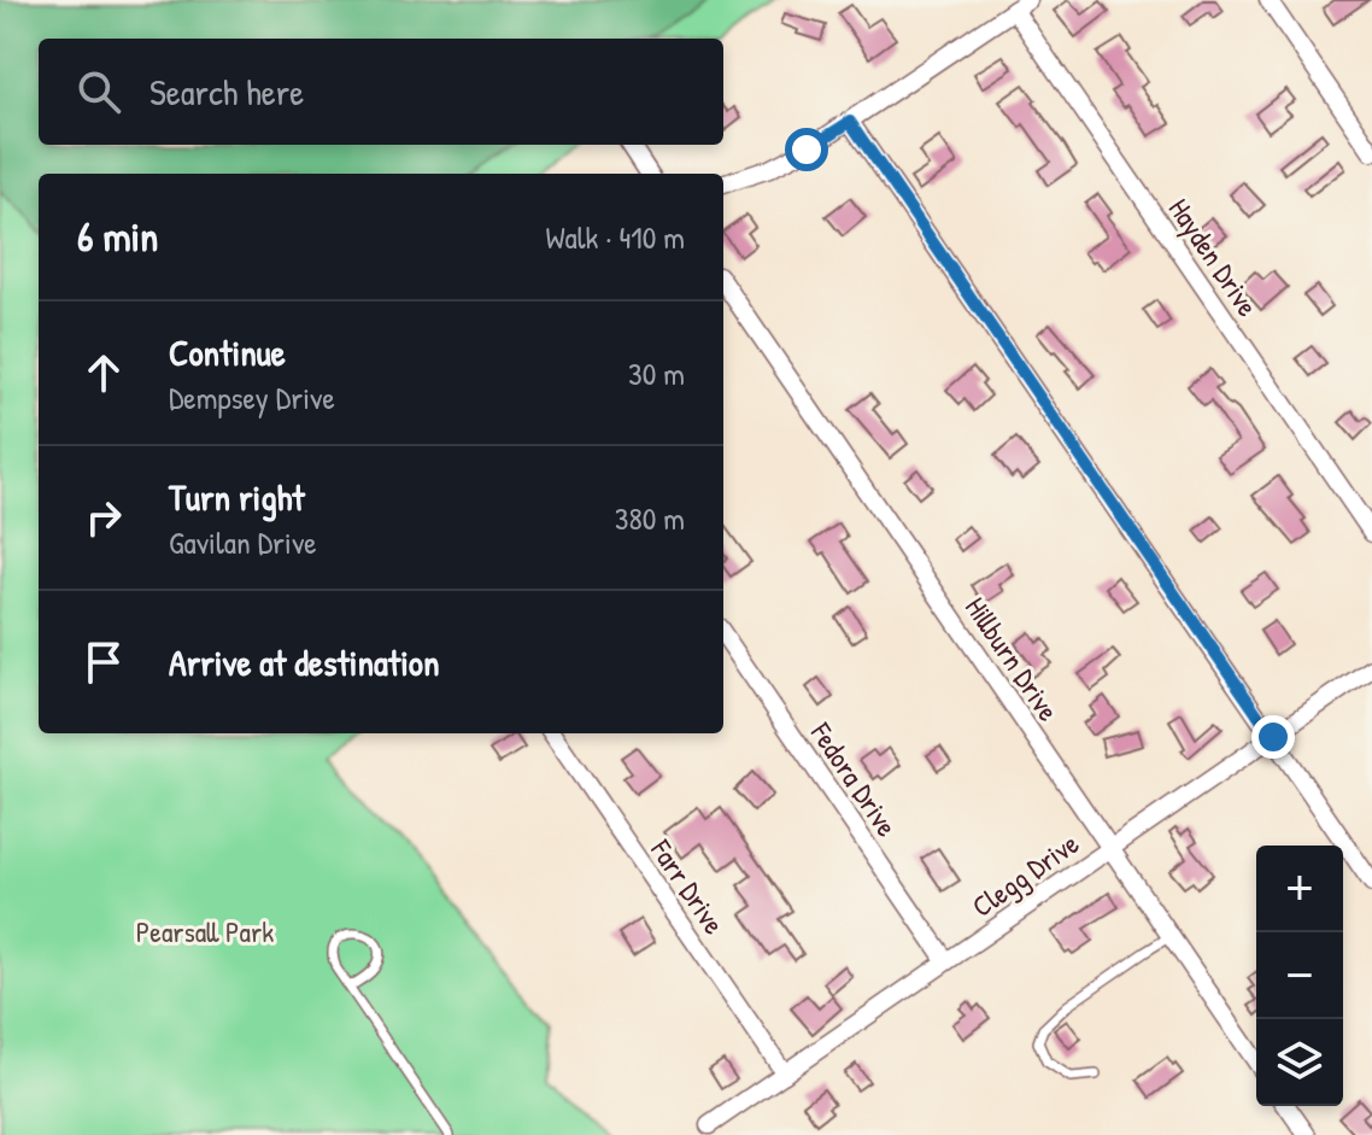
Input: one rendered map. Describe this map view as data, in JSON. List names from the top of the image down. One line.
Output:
{"streets":{"street":["Hayden Drive","Hillburn Drive","Fedora Drive","Clegg Drive","Farr Drive"]},"crossings":[["Hillburn Drive","Clegg Drive"],["Fedora Drive","Clegg Drive"],["Clegg Drive","Farr Drive"]],"parks":["Pearsall Park"],"page":{"search":"Search here","heading":["6 min","Walk · 410 m"],"list":[["Continue","Dempsey Drive","30 m"],["Turn right","Gavilan Drive","380 m"],"Arrive at destination"],"map_buttons":["+","−"]}}
